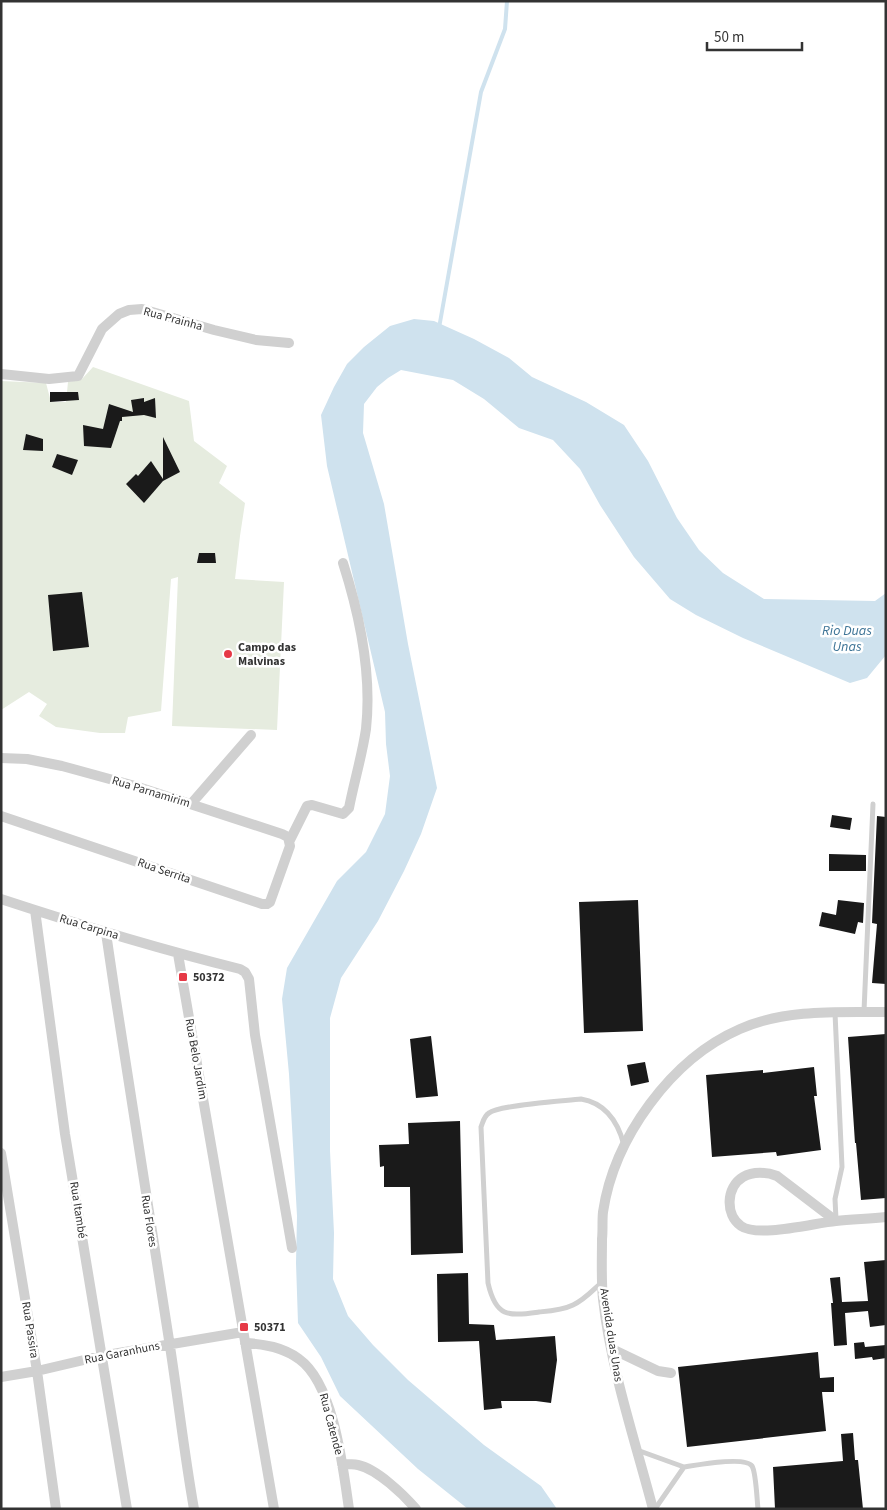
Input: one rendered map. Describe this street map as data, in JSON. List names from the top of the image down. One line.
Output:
{"streets":{"street":["Rua Prainha","Rua Parnamirim","Rua Serrita","Rua Carpina","Rua Belo Jardim","Rua Itambé","Rua Flores","Rua Passira","Avenida duas Unas","Rua Garanhuns","Rua Catende"]},"crossings":[["Rua Parnamirim","Rua Serrita"],["Rua Carpina","Rua Belo Jardim"],["Rua Carpina","Rua Itambé"],["Rua Carpina","Rua Flores"],["Rua Belo Jardim","Rua Garanhuns"],["Rua Belo Jardim","Rua Catende"],["Rua Itambé","Rua Garanhuns"],["Rua Flores","Rua Garanhuns"],["Rua Passira","Rua Garanhuns"]],"water":["Rio Duas Unas"],"places":{"other":["Campo das Malvinas"],"transit":["50372","50371"]},"scale_bar":"50 m"}
